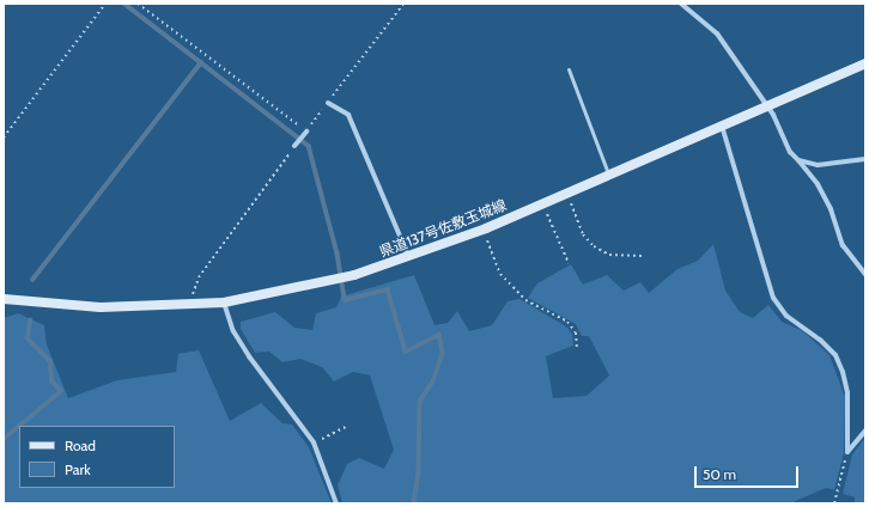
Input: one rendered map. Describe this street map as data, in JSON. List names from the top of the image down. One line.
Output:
{"streets":{"main road":["県道137号佐敷玉城線"]},"legend":["Road","Park"],"scale_bar":"50 m"}
